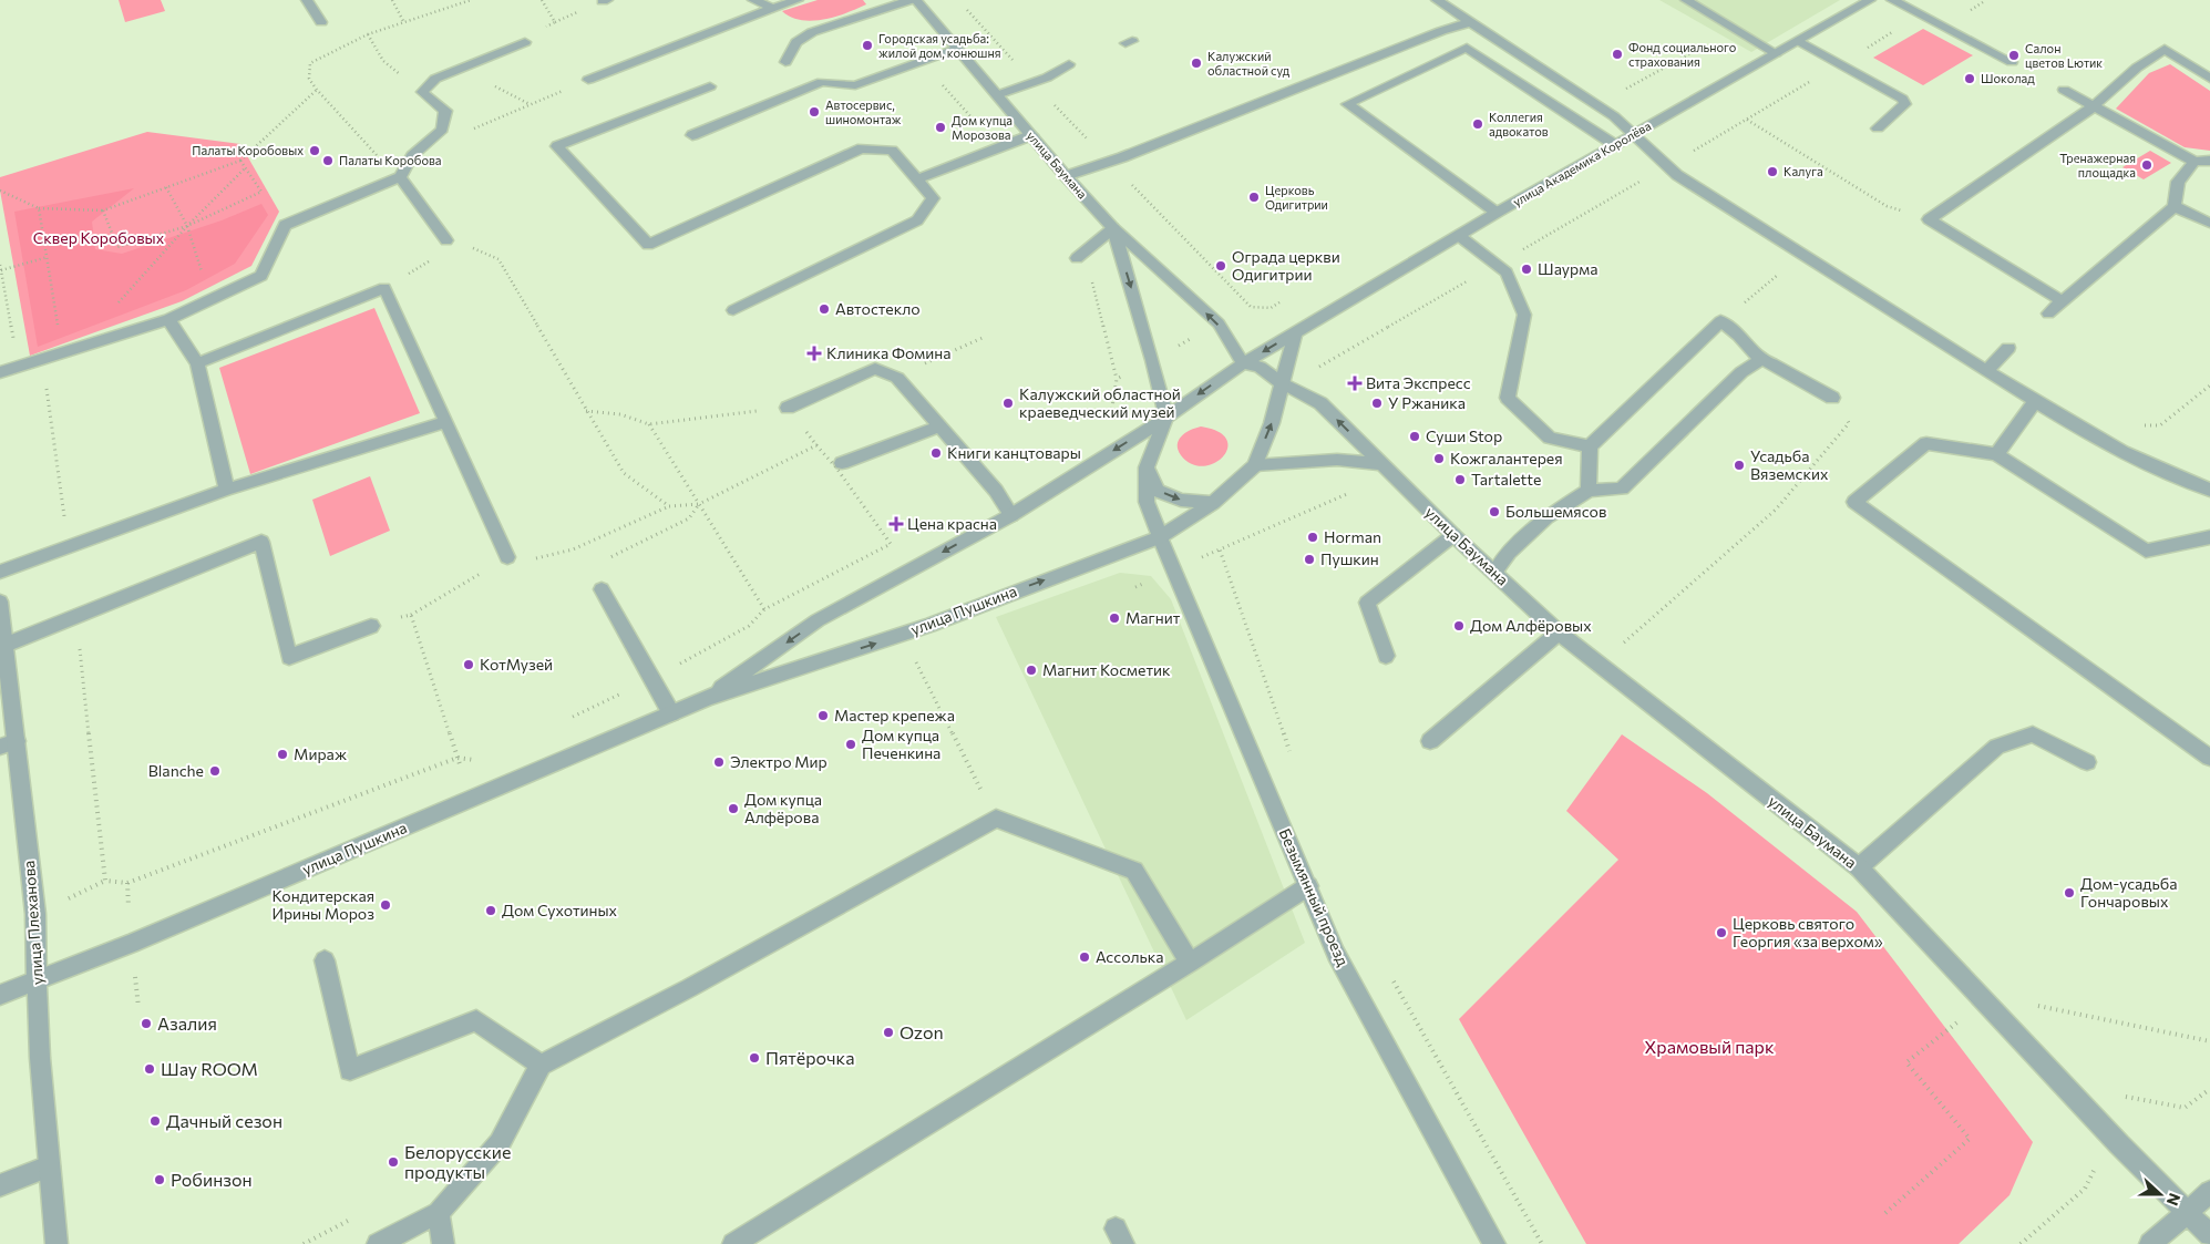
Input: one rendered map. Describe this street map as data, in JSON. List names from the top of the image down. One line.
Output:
{"streets":{"street":["улица Академика Королёва","улица Баумана","улица Пушкина","Безымянный проезд","улица Плеханова"]},"crossings":[["улица Академика Королёва","улица Баумана"],["улица Академика Королёва","улица Пушкина"],["улица Баумана","улица Пушкина"],["улица Пушкина","Безымянный проезд"],["улица Пушкина","улица Плеханова"]],"parks":["Сквер Коробовых","Храмовый парк"],"places":{"other":["Городская усадьба: жилой дом, конюшня","Фонд социального страхования","Салон цветов Lютик","Калужский областной суд","Шоколад","Автосервис, шиномонтаж","Коллегия адвокатов","Дом купца Морозова","Палаты Коробовых","Палаты Коробова","Тренажерная площадка","Калуга","Церковь Одигитрии","Ограда церкви Одигитрии","Шаурма","Автостекло","Калужский областной краеведческий музей","У Ржаника","Суши Stop","Книги канцтовары","Кожгалантерея","Усадьба Вяземских","Tartalette","Большемясов","Horman","Пушкин","Магнит","Дом Алфёровых","КотМузей","Магнит Косметик","Мастер крепежа","Дом купца Печенкина","Мираж","Электро Мир","Blanche","Дом купца Алфёрова","Дом-усадьба Гончаровых","Кондитерская Ирины Мороз","Дом Сухотиных","Церковь святого Георгия «за верхом»","Ассолька","Азалия","Ozon","Пятёрочка","Шау ROOM","Дачный сезон","Белорусские продукты","Робинзон"],"health":["Клиника Фомина","Вита Экспресс","Цена красна"]},"north":"right"}
